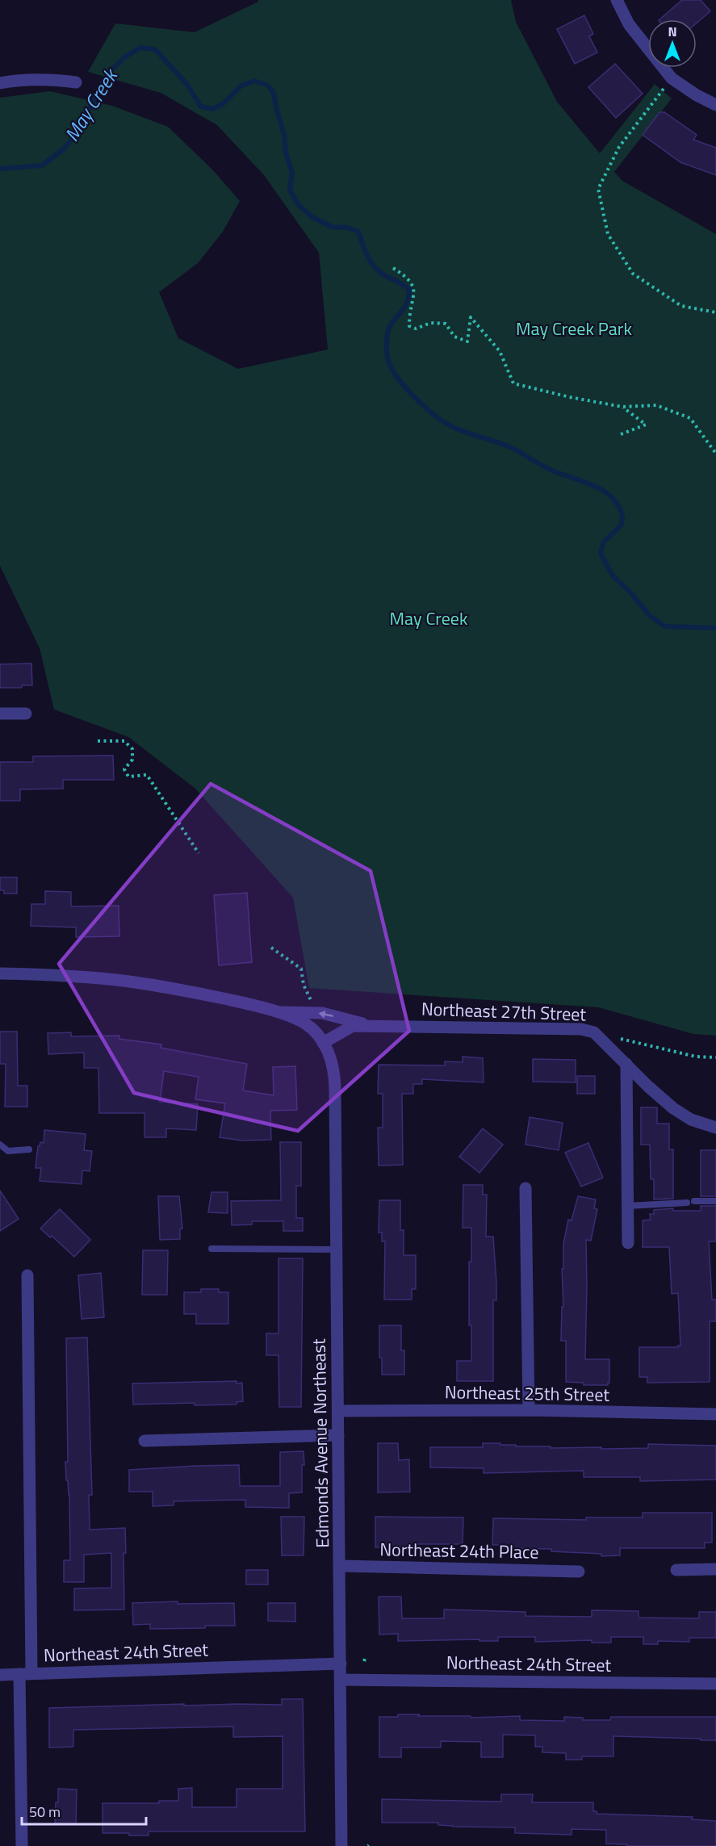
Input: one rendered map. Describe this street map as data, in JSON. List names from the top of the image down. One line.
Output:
{"streets":{"street":["Northeast 27th Street","Northeast 25th Street","Edmonds Avenue Northeast","Northeast 24th Place","Northeast 24th Street"]},"crossings":[["Northeast 27th Street","Edmonds Avenue Northeast"],["Northeast 25th Street","Edmonds Avenue Northeast"],["Edmonds Avenue Northeast","Northeast 24th Place"],["Edmonds Avenue Northeast","Northeast 24th Street"]],"water":["May Creek"],"parks":["May Creek Park","May Creek"],"scale_bar":"50 m","north":"top"}
